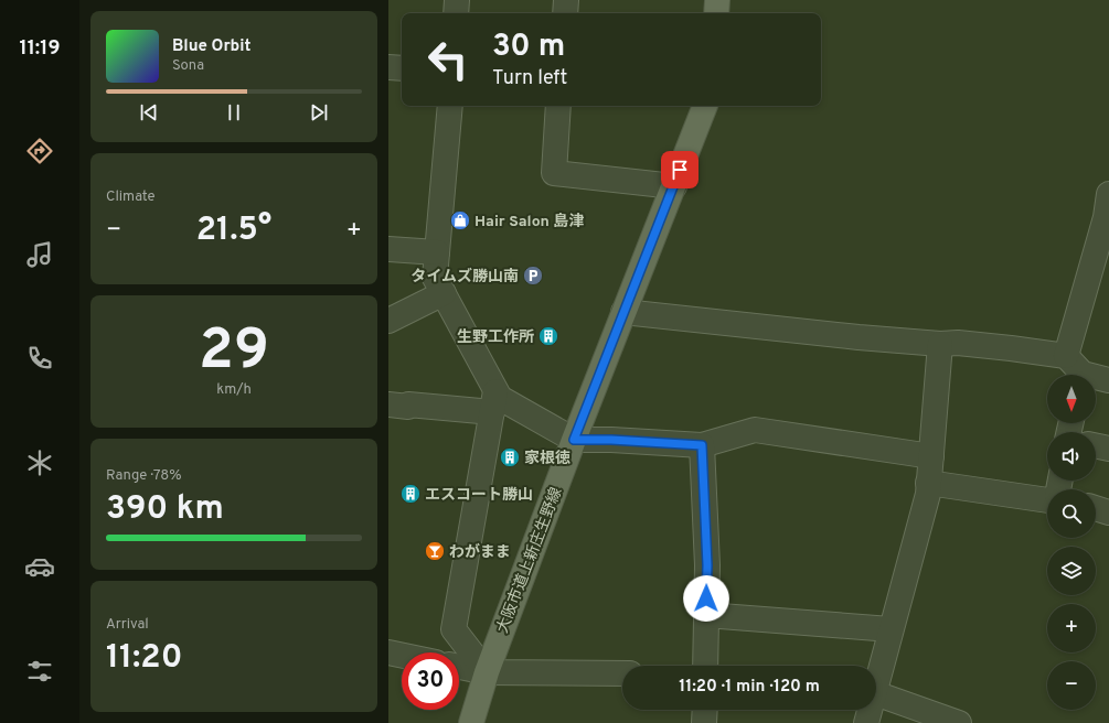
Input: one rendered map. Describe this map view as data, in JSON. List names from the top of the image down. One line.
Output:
{"streets":{"main road":["大阪市道上新庄生野線"]},"places":{"shop":["Hair Salon 島津"],"parking":["タイムズ勝山南"],"building":["生野工作所","家根徳","エスコート勝山"],"bar":["わがまま"]},"north":"bottom","page":{"tabs":"11:19","turn":["30 m","Turn left"],"song":["Blue Orbit","Sona"],"tile":["Climate",["29","km/h"],["Range · 78%","390 km"],["Arrival","11:20"]],"heat":["−","21.5°","+"],"map_buttons":["+","−"],"limit":"30","trip":"11:20 · 1 min · 120 m"}}
